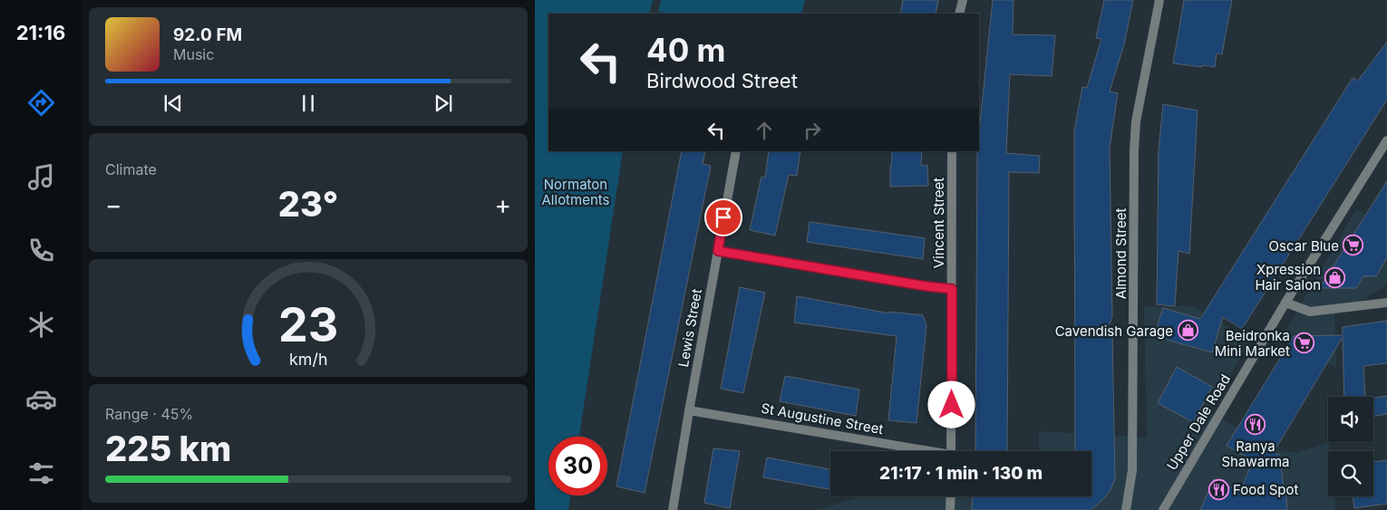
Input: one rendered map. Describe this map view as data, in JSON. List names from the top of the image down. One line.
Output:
{"streets":{"street":["Vincent Street","Almond Street","Lewis Street","St Augustine Street","Upper Dale Road"]},"crossings":[["Lewis Street","St Augustine Street"]],"parks":["Normaton Allotments"],"places":{"supermarket":["Oscar Blue","Beidronka Mini Market"],"shop":["Xpression Hair Salon","Cavendish Garage"],"restaurant":["Ranya Shawarma","Food Spot"]},"page":{"tabs":"21:16","turn":["40 m","Birdwood Street"],"song":["92.0 FM","Music"],"tile":["Climate",["Range · 45%","225 km"]],"heat":["−","23°","+"],"limit":"30","trip":"21:17 · 1 min · 130 m","gauge":["23","km/h"]}}
